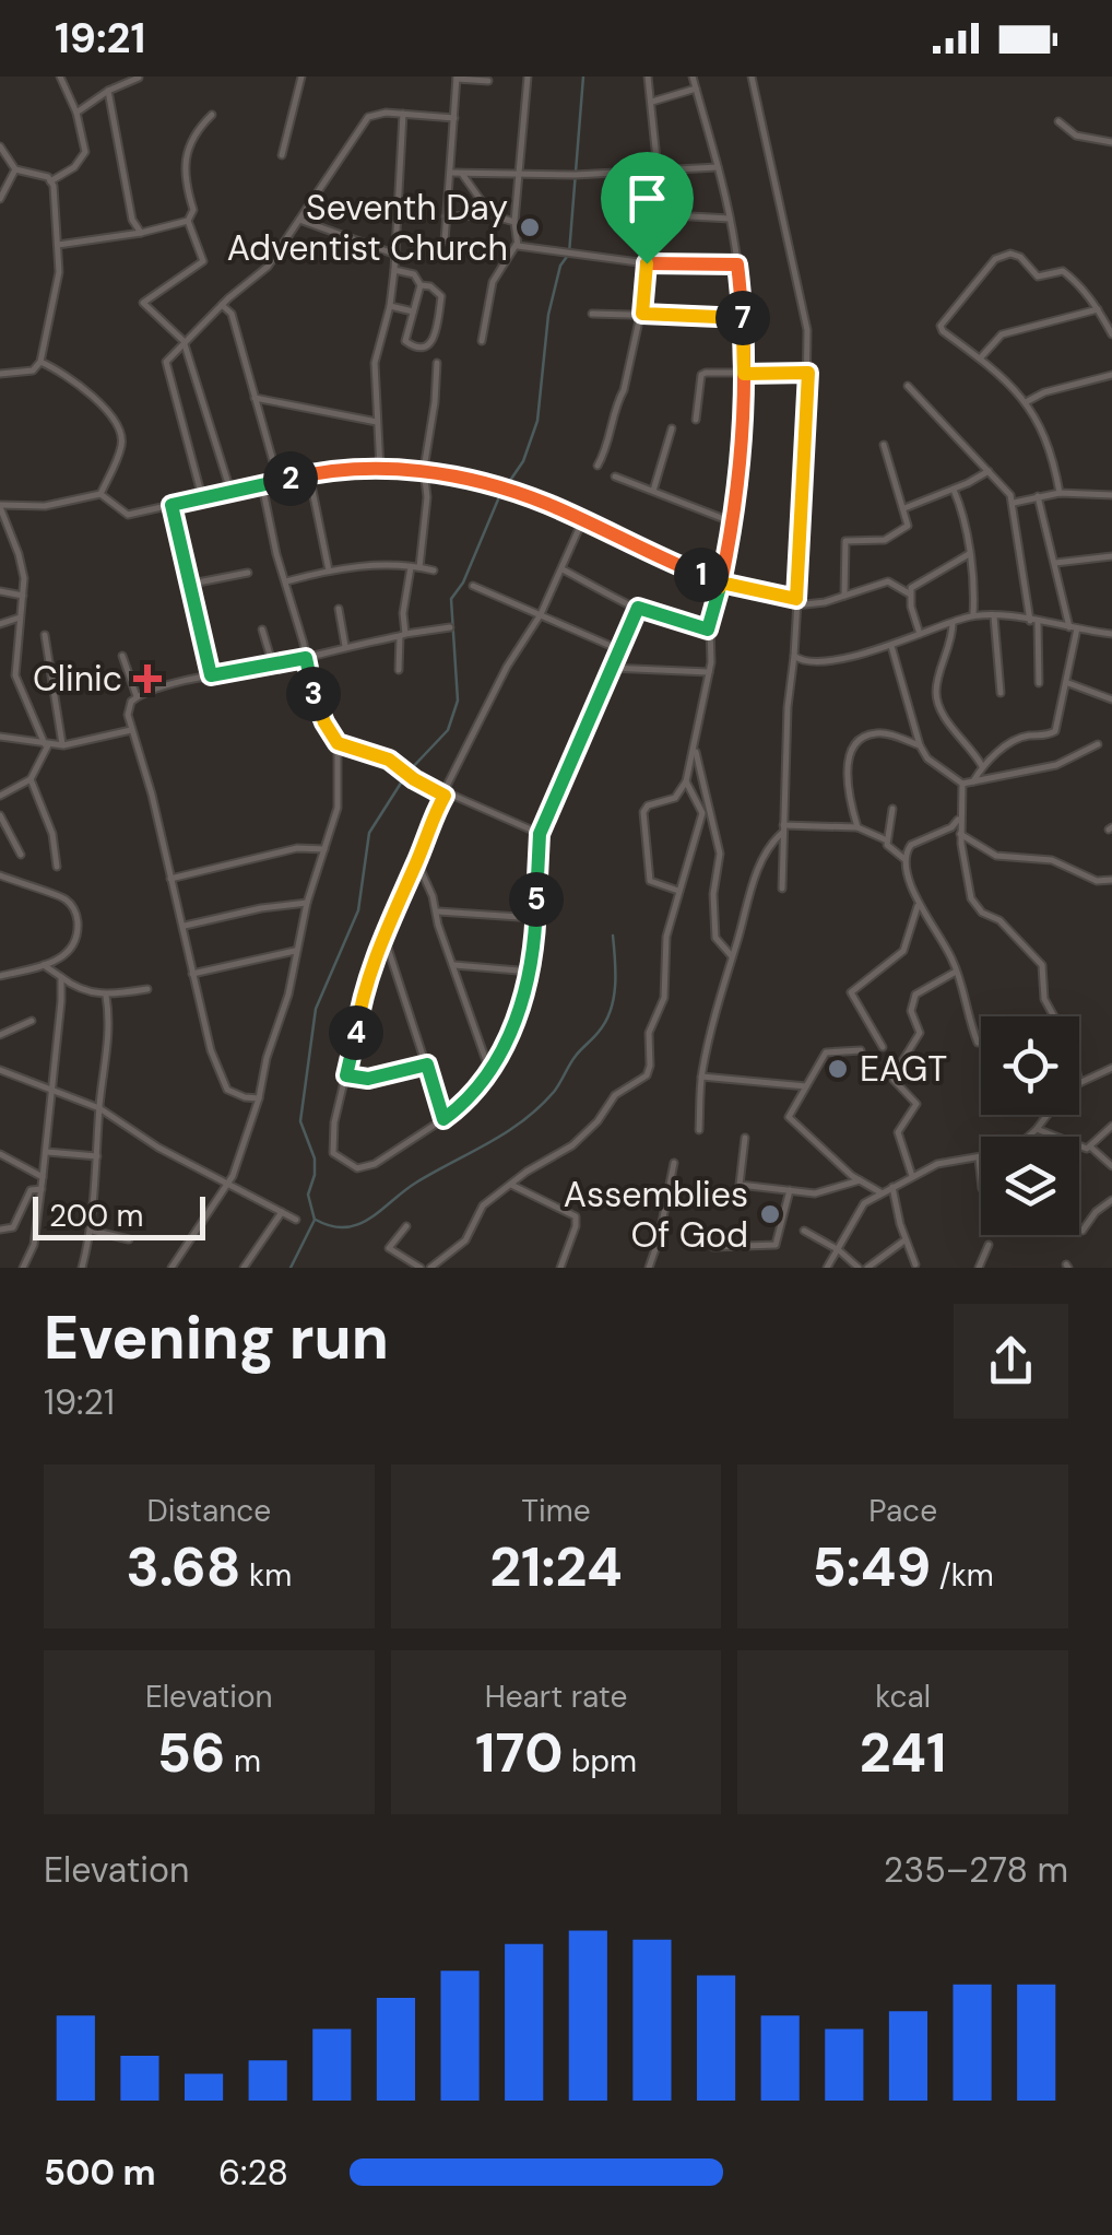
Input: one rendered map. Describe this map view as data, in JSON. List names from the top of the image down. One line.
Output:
{"places":{"other":["Seventh Day Adventist Church","EAGT","Assemblies Of God"],"health":["Clinic"]},"scale_bar":"200 m","page":{"status":"19:21","pins":["7","2","1","3","5","4"],"scale":"200 m","heading":["Evening run","19:21"],"stats":[["Distance","3.68 km"],["Time","21:24"],["Pace","5:49 /km"],["Elevation","56 m"],["Heart rate","170 bpm"],["kcal","241"]],"chart":["Elevation","235–278 m"],"list":[{"name":"500 m","note":"6:28"}]}}
